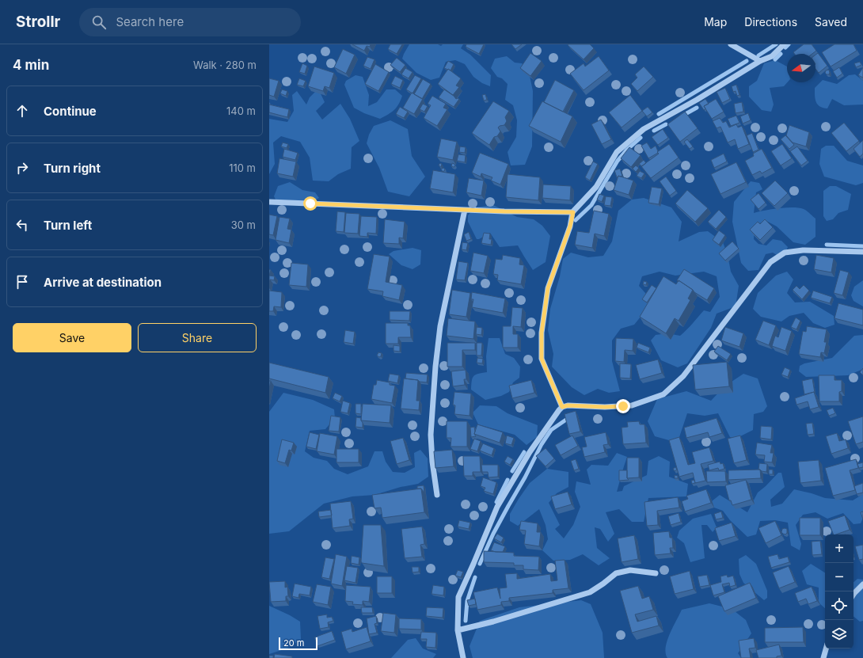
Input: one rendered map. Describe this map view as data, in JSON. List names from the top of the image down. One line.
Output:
{"scale_bar":"20 m","north":"left","page":{"header":"Strollr","search":"Search here","nav":["Map","Directions","Saved"],"heading":["4 min","Walk · 280 m"],"list":[["Continue","140 m"],["Turn right","110 m"],["Turn left","30 m"],"Arrive at destination"],"buttons":["Save","Share"],"map_buttons":["+","−"],"scale":"20 m"}}
